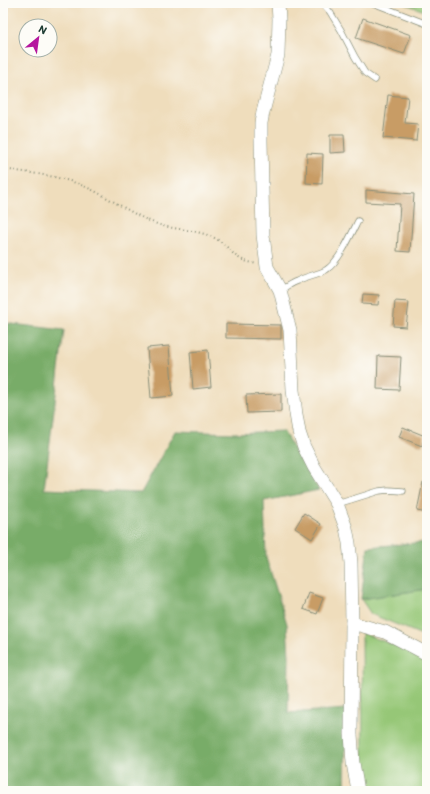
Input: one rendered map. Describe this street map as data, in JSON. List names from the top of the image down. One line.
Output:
{"north":"top right"}
